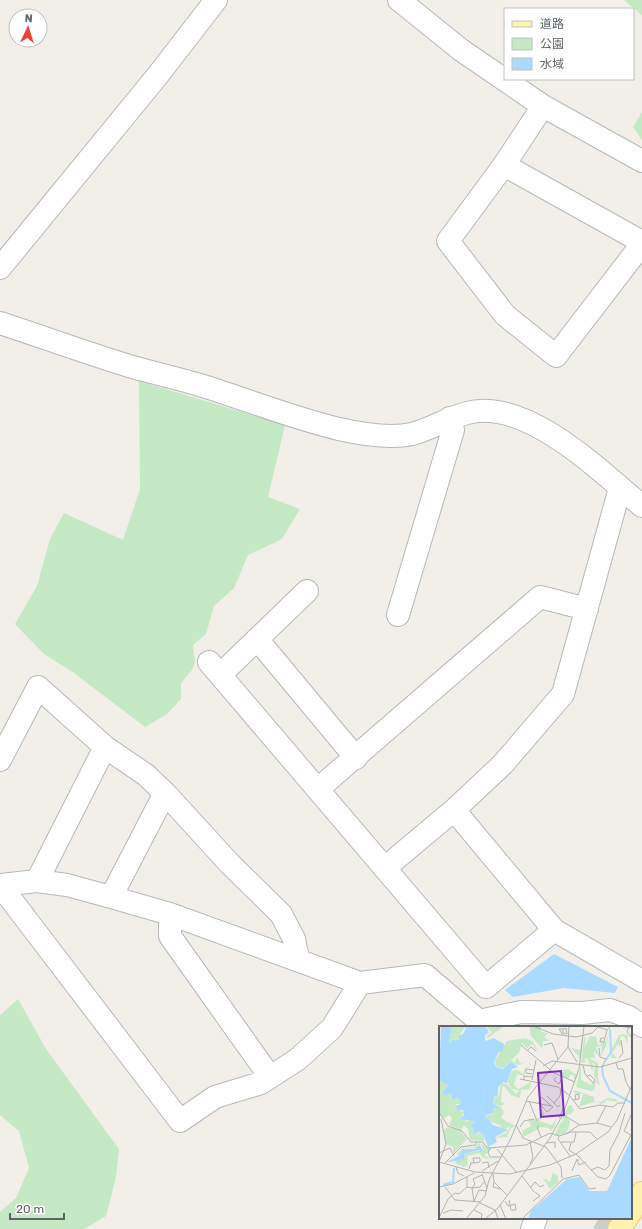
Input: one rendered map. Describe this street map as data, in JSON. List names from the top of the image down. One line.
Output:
{"legend":["道路","公園","水域"],"scale_bar":"20 m","north":"top"}
